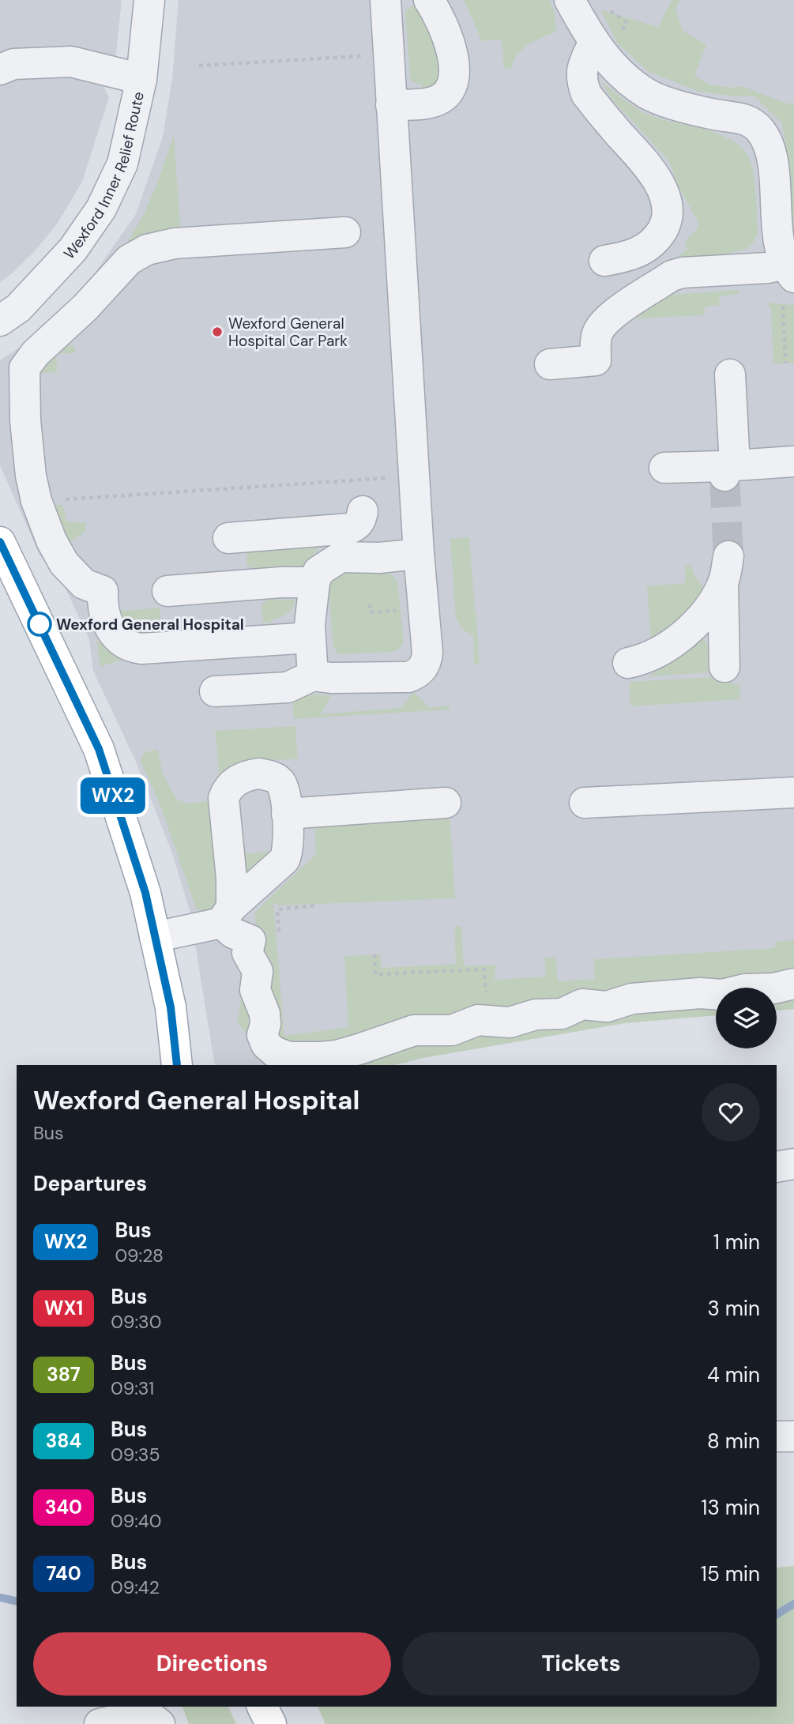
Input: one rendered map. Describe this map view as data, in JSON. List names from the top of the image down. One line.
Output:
{"streets":{"street":["Wexford Inner Relief Route"]},"places":["Wexford General Hospital Car Park","Wexford General Hospital"],"lines":["bus line WX2"],"page":{"on_map":"WX2","heading":[["Wexford General Hospital","Bus"],"Departures"],"list":[{"mark":"WX2","name":"Bus","note":"09:28","value":"1 min"},{"mark":"WX1","name":"Bus","note":"09:30","value":"3 min"},{"mark":"387","name":"Bus","note":"09:31","value":"4 min"},{"mark":"384","name":"Bus","note":"09:35","value":"8 min"},{"mark":"340","name":"Bus","note":"09:40","value":"13 min"},{"mark":"740","name":"Bus","note":"09:42","value":"15 min"}],"buttons":["Directions","Tickets"]}}
